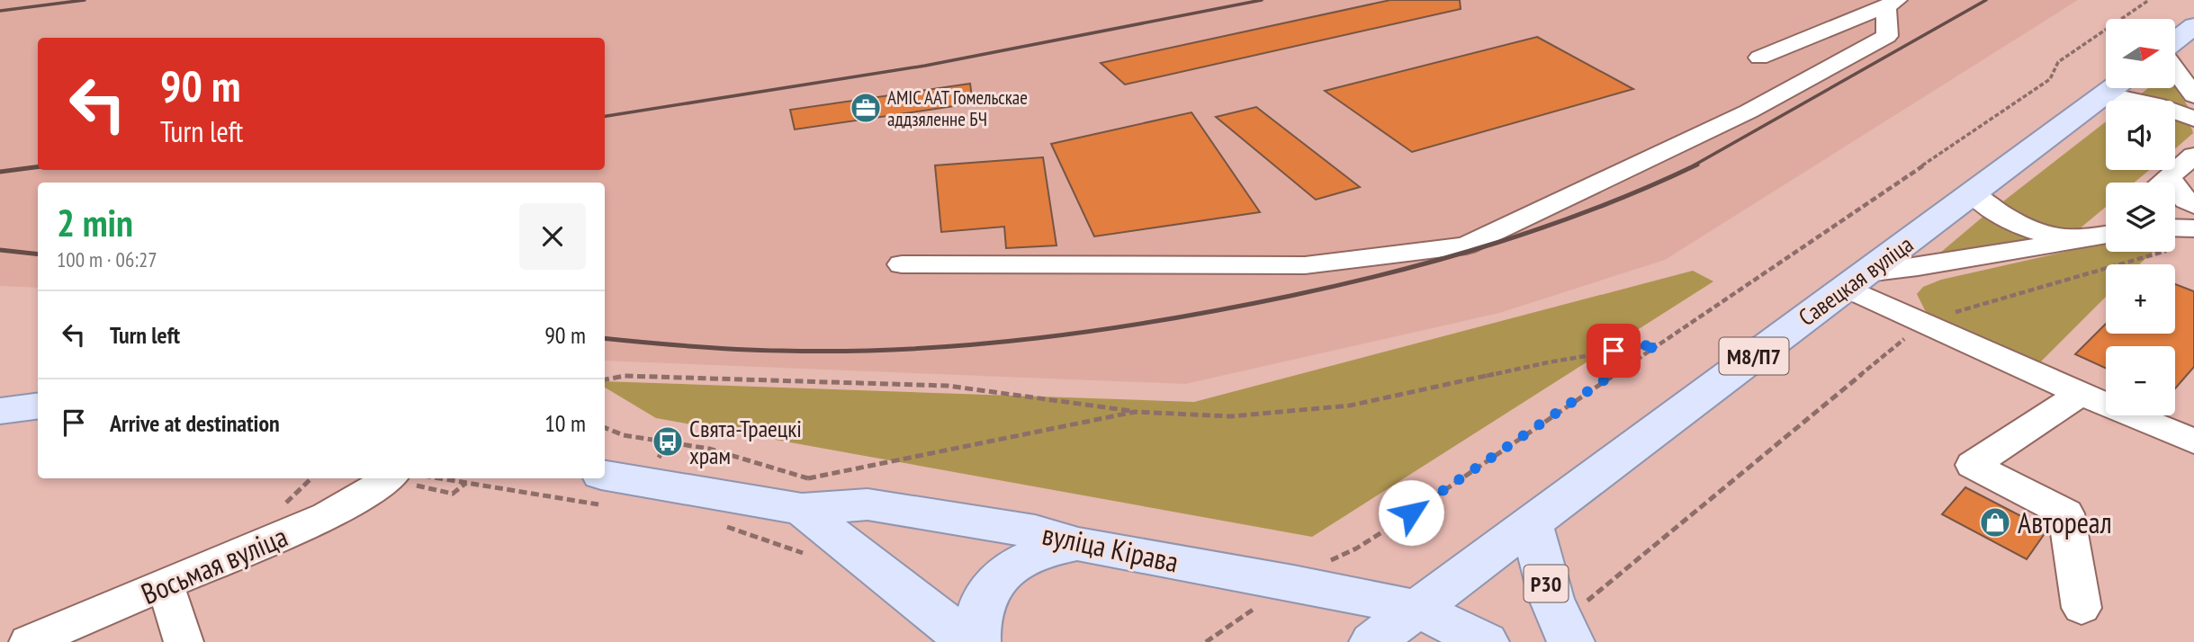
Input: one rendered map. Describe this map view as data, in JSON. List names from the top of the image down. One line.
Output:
{"streets":{"main road":["Савецкая вуліца","М8/П7","вуліца Кірава","Р30"],"street":["Восьмая вуліца"]},"crossings":[["Савецкая вуліца","вуліца Кірава"],["Савецкая вуліца","Р30"]],"places":{"office":["АМІС ААТ Гомельскае аддзяленне БЧ"],"bus stop":["Свята-Траецкі храм"],"shop":["Автореал"]},"north":"right","page":{"map_buttons":["+","−"],"turn":["90 m","Turn left"],"heading":["2 min","100 m · 06:27"],"list":[{"name":"Turn left","value":"90 m"},{"name":"Arrive at destination","value":"10 m"}]}}
